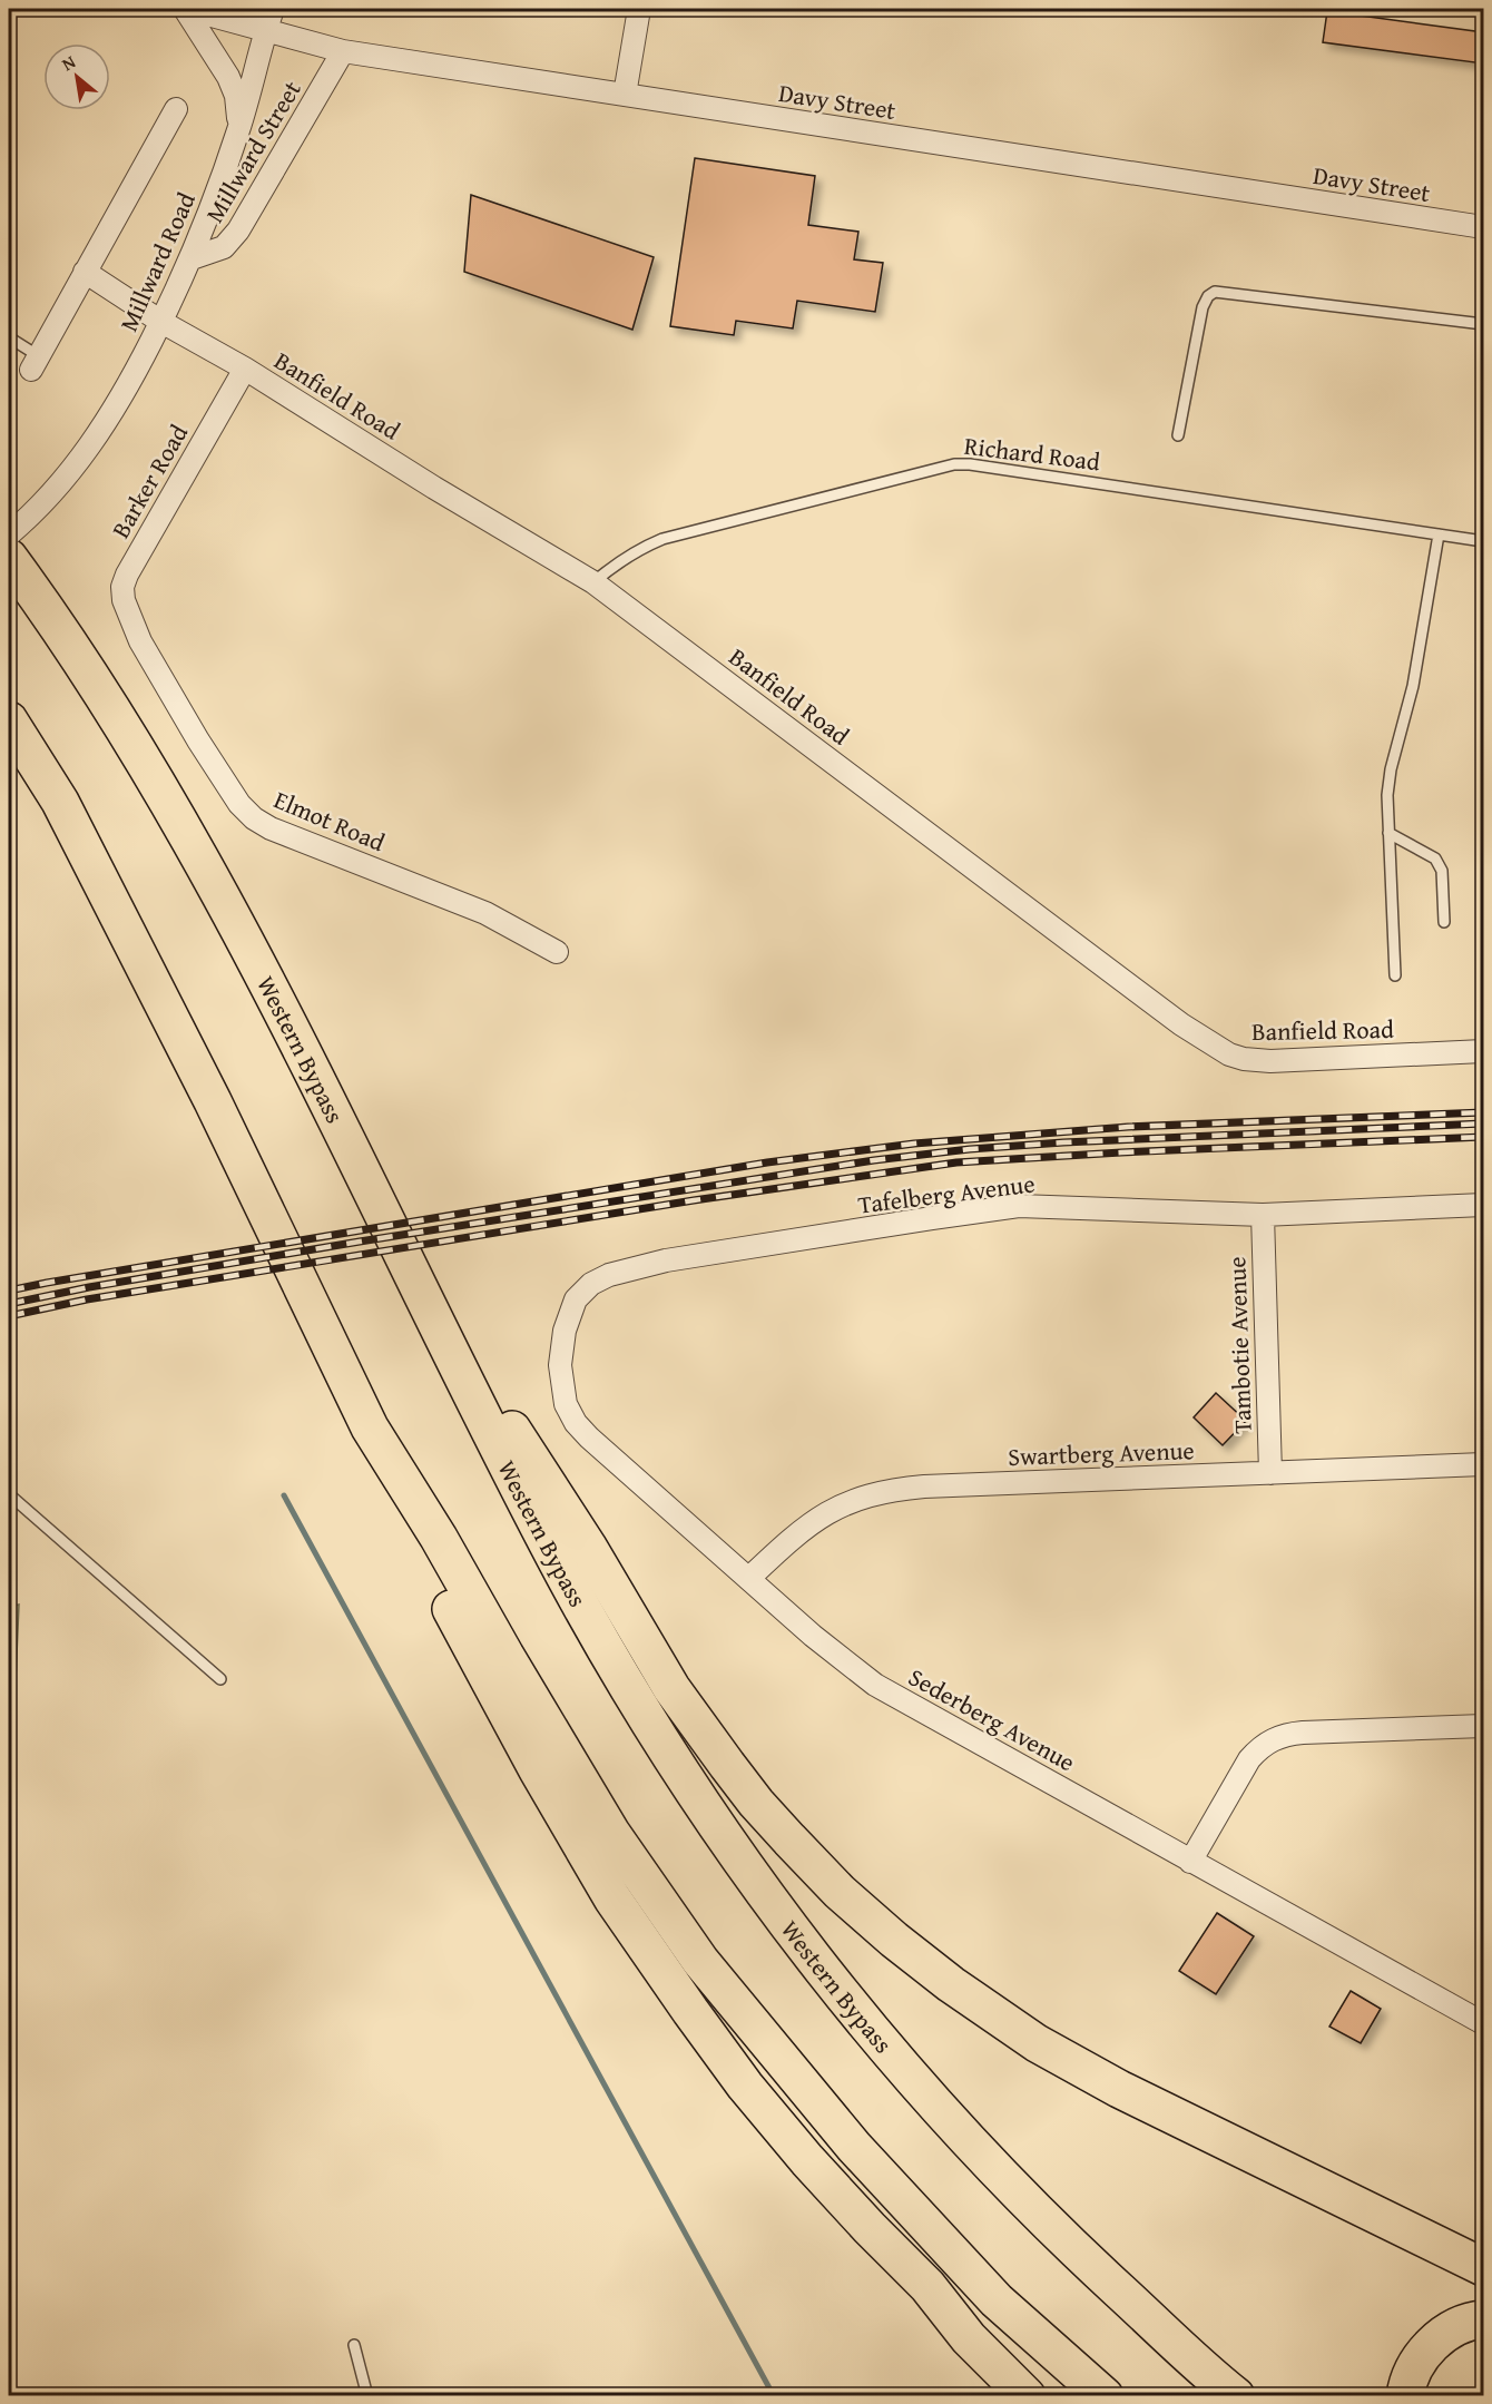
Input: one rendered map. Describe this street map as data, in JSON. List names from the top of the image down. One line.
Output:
{"streets":{"highway":["Western Bypass"],"street":["Davy Street","Millward Street","Millward Road","Banfield Road","Barker Road","Elmot Road","Tafelberg Avenue","Tambotie Avenue","Swartberg Avenue","Sederberg Avenue"],"lane":["Richard Road"]},"crossings":[["Davy Street","Millward Street"],["Davy Street","Millward Road"],["Millward Street","Millward Road"],["Millward Road","Banfield Road"],["Banfield Road","Richard Road"],["Banfield Road","Barker Road"],["Barker Road","Elmot Road"],["Tafelberg Avenue","Tambotie Avenue"],["Tafelberg Avenue","Sederberg Avenue"],["Tambotie Avenue","Swartberg Avenue"],["Swartberg Avenue","Sederberg Avenue"]],"north":"top left"}
